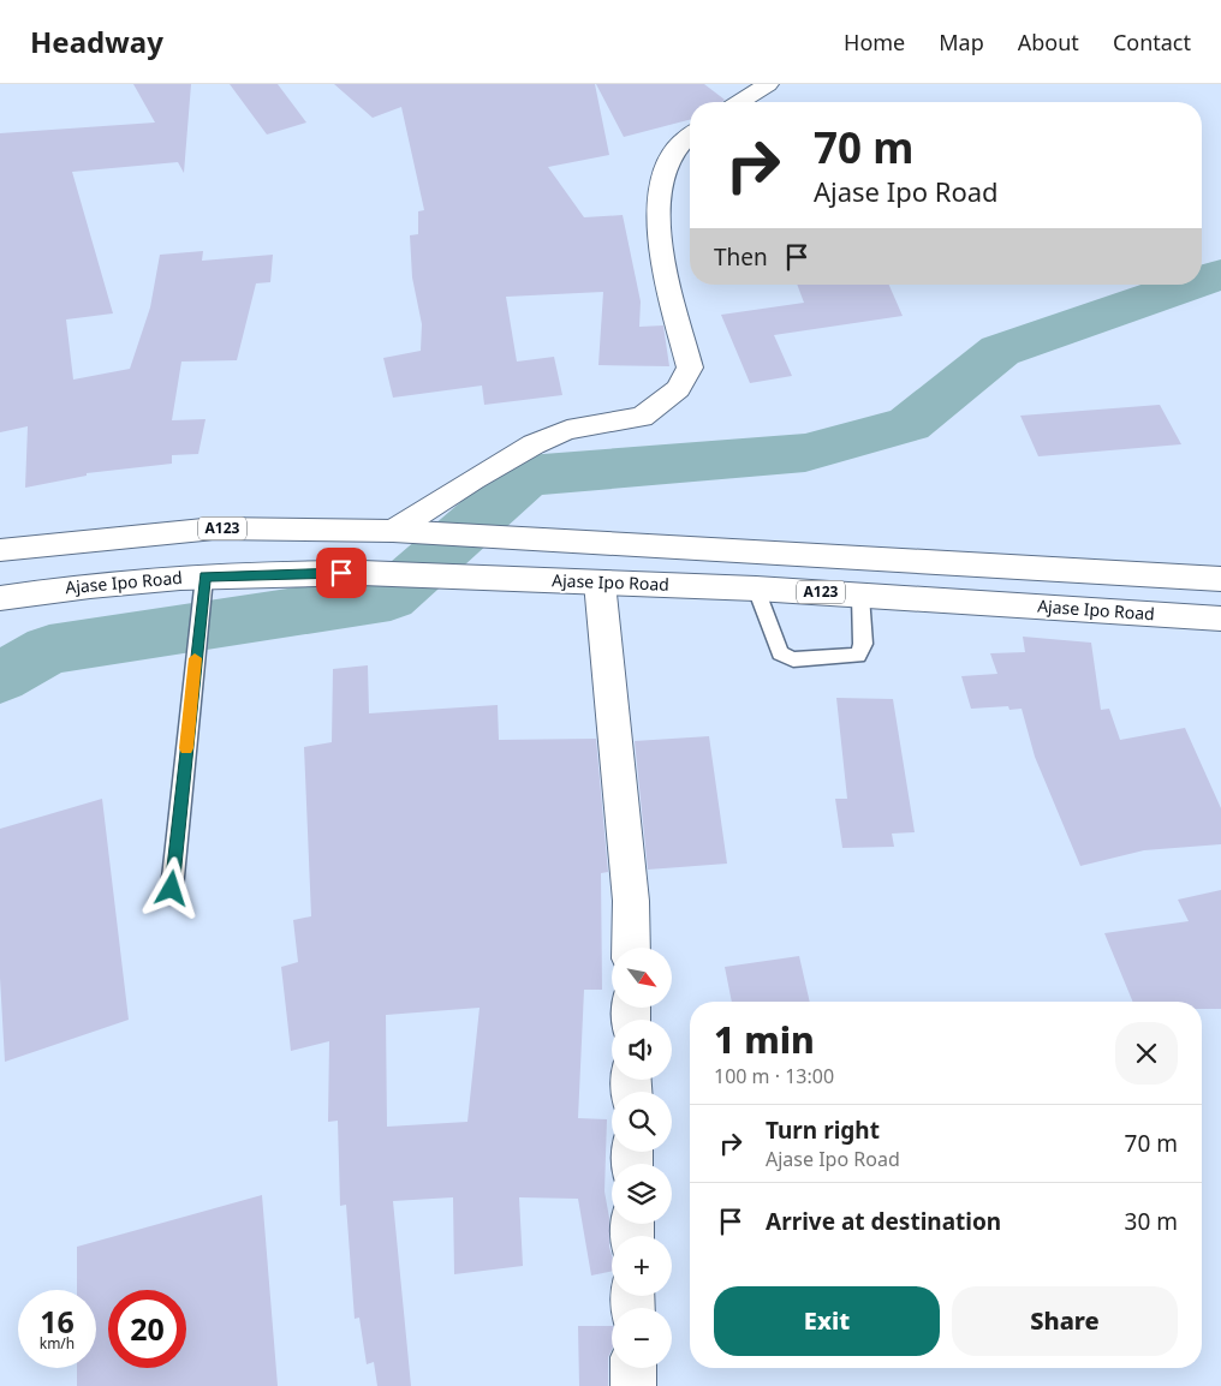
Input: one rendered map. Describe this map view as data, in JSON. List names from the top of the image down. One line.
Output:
{"streets":{"main road":["A123","Ajase Ipo Road"]},"north":"bottom right","page":{"header":"Headway","nav":["Home","Map","About","Contact"],"turn":["70 m","Ajase Ipo Road"],"then":"Then","map_buttons":["+","−"],"heading":["1 min","100 m · 13:00"],"list":[{"name":"Turn right","note":"Ajase Ipo Road","value":"70 m"},{"name":"Arrive at destination","value":"30 m"}],"buttons":["Exit","Share"],"speed":"16 km/h","limit":"20"}}
